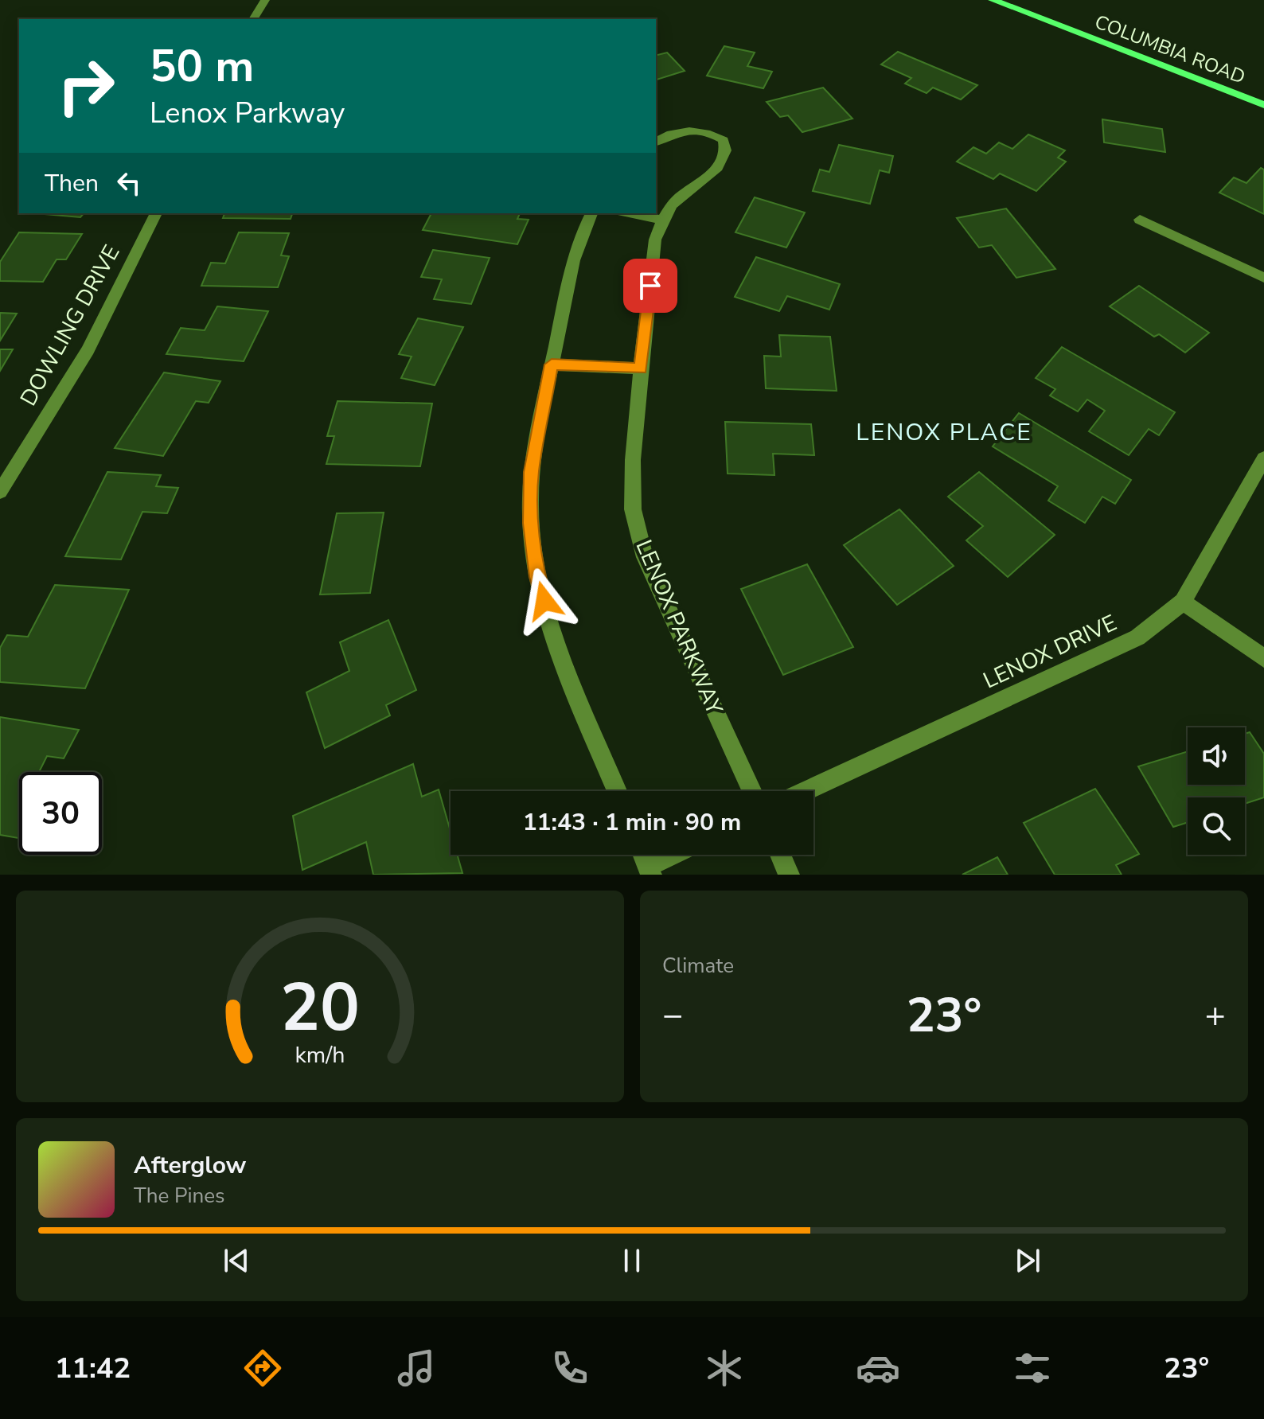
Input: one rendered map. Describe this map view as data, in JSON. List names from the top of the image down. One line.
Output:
{"streets":{"main road":["COLUMBIA ROAD"],"street":["DOWLING DRIVE","LENOX PARKWAY","LENOX DRIVE"]},"districts":["LENOX PLACE"],"page":{"turn":["50 m","Lenox Parkway"],"then":"Then","limit":"30","trip":"11:43 · 1 min · 90 m","tile":"Climate","heat":["−","23°","+"],"song":["Afterglow","The Pines"],"tabs":["11:42","23°"],"gauge":["20","km/h"]}}
